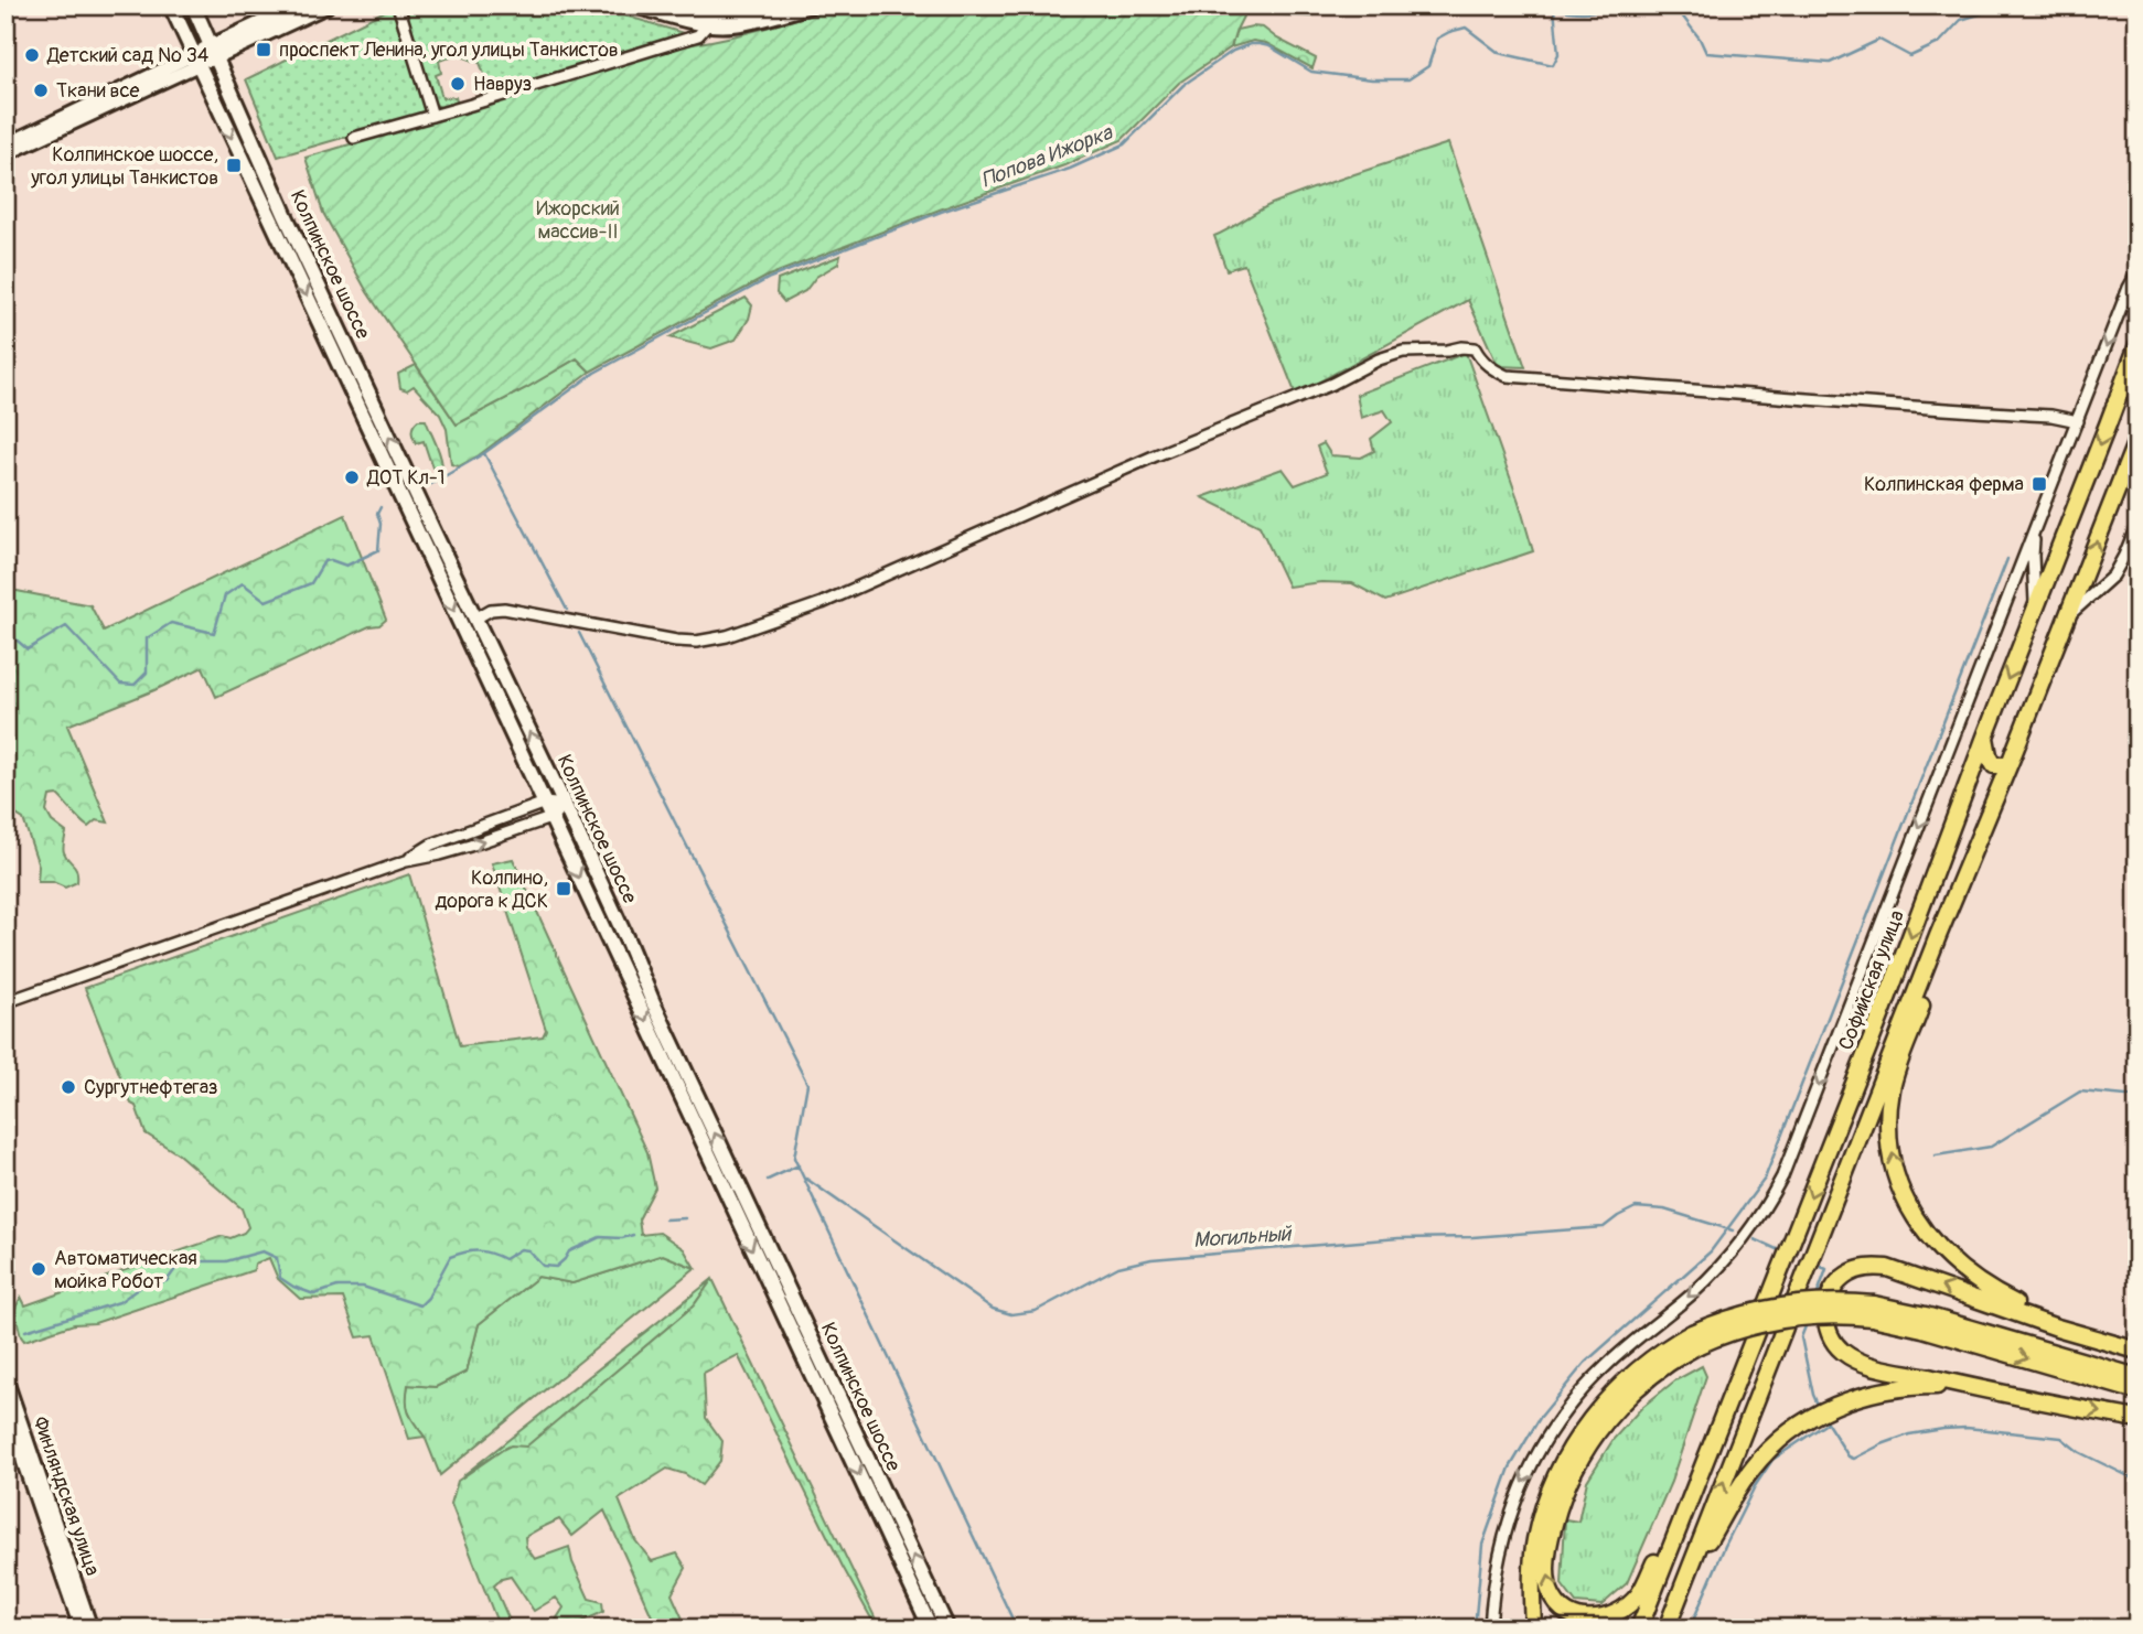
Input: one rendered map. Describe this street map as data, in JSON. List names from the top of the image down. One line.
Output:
{"streets":{"main road":["Колпинское шоссе","Софийская улица"],"street":["Финляндская улица"]},"water":["Попова Ижорка","Могильный"],"parks":["Ижорский массив-II"],"places":{"transit":["проспект Ленина, угол улицы Танкистов","Колпинское шоссе, угол улицы Танкистов","Колпинская ферма","Колпино, дорога к ДСК"],"other":["Детский сад № 34","Навруз","Ткани все","ДОТ Кл-1","Сургутнефтегаз","Автоматическая мойка Робот"]}}
